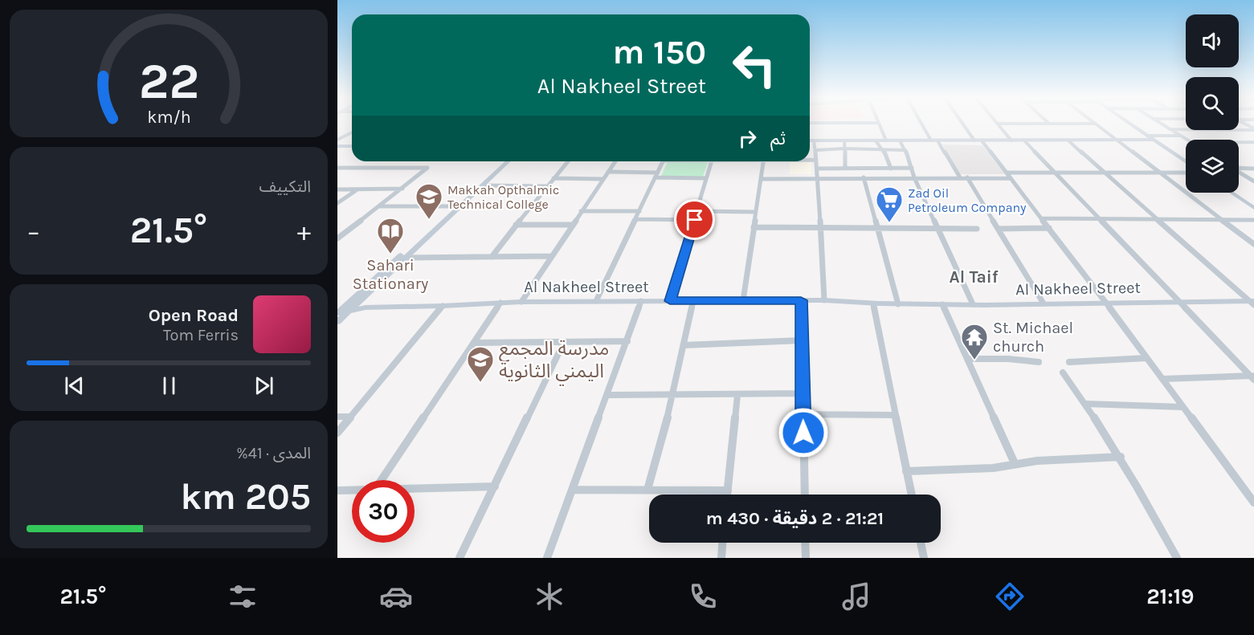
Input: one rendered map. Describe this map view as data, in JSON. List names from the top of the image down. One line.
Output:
{"streets":{"street":["Al Nakheel Street"]},"districts":["Al Taif"],"places":{"school or university":["Makkah Opthalmic Technical College","مدرسة المجمع اليمني الثانوية"],"supermarket":["Zad Oil Petroleum Company"],"library":["Sahari Stationary"],"temple":["St. Michael church"]},"page":{"turn":["150 m","Al Nakheel Street"],"then":"ثم","tile":["التكييف",["المدى · 41%","205 km"]],"heat":["−","21.5°","+"],"song":["Open Road","Tom Ferris"],"limit":"30","trip":"21:21 · 2 دقيقة · 430 m","tabs":["21:19","21.5°"],"gauge":["22","km/h"]}}
